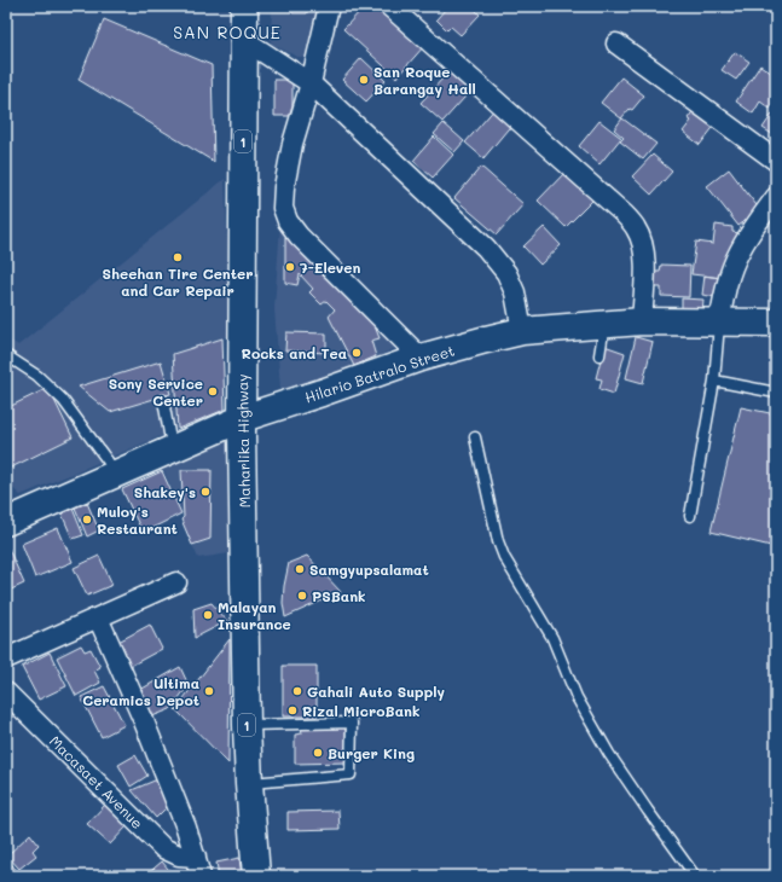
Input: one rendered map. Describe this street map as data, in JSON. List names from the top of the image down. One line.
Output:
{"streets":{"main road":["1","Hilario Batralo Street","Maharlika Highway"],"street":["Macasaet Avenue"]},"crossings":[["Hilario Batralo Street","Maharlika Highway"]],"districts":["SAN ROQUE"],"places":["San Roque Barangay Hall","Sheehan Tire Center and Car Repair","7-Eleven","Rocks and Tea","Sony Service Center","Shakey's","Muloy's Restaurant","Samgyupsalamat","PSBank","Malayan Insurance","Ultima Ceramics Depot","Gahali Auto Supply","Rizal MicroBank","Burger King"]}
